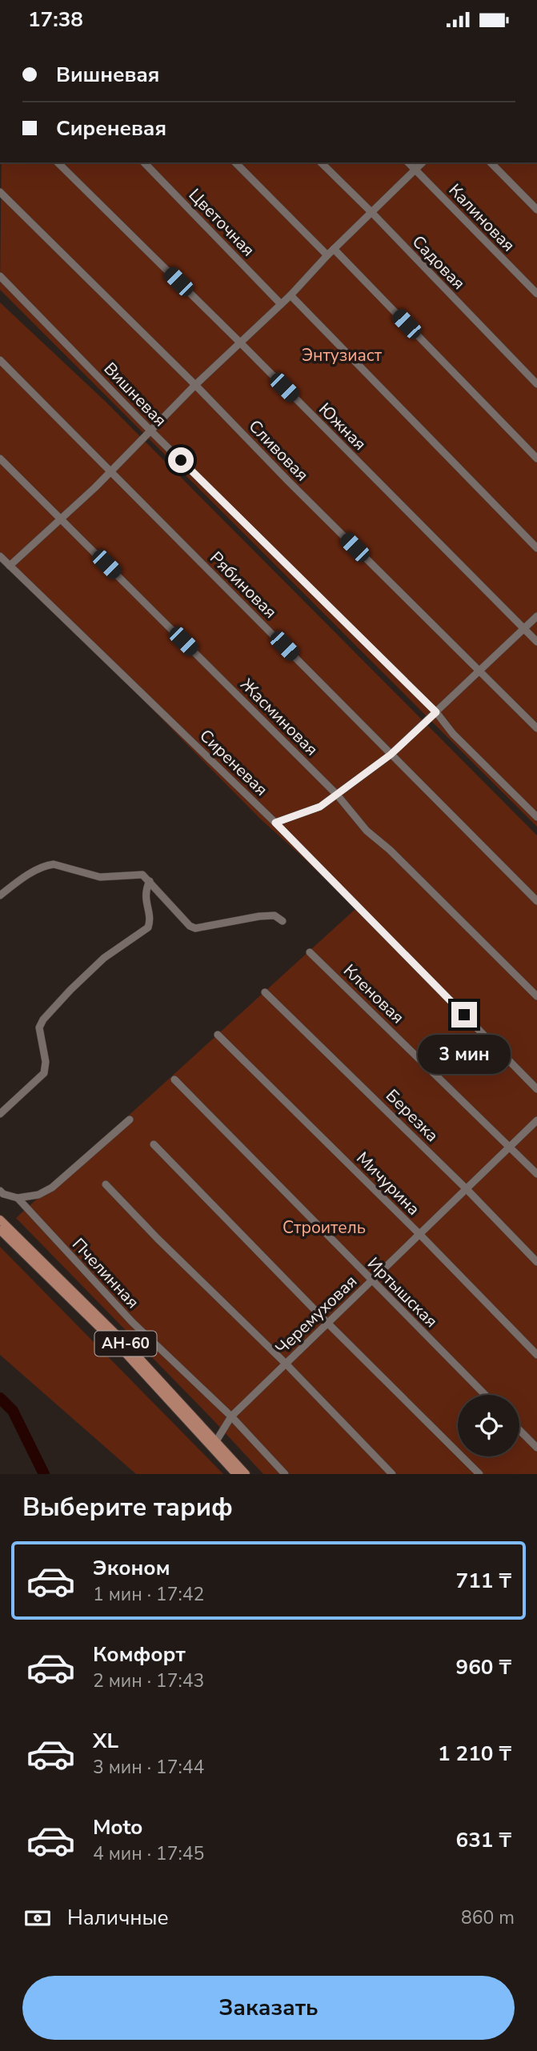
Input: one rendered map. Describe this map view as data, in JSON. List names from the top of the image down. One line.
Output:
{"streets":{"main road":["АН-60"],"street":["Калиновая","Цветочная","Садовая","Вишневая","Южная","Сливовая","Рябиновая","Жасминовая","Сиреневая","Кленовая","Березка","Мичурина","Пчелинная","Иртышская","Черемуховая"]},"crossings":[["Кленовая","Черемуховая"],["Березка","Черемуховая"],["Мичурина","Черемуховая"],["Пчелинная","Черемуховая"],["Иртышская","Черемуховая"],["Черемуховая","АН-60"]],"parks":["Энтузиаст","Строитель"],"page":{"status":"17:38","banner":["Вишневая","Сиреневая"],"bubble":"3 мин","heading":"Выберите тариф","list":[{"name":"Эконом","note":"1 мин · 17:42","value":"711 ₸"},{"name":"Комфорт","note":"2 мин · 17:43","value":"960 ₸"},{"name":"XL","note":"3 мин · 17:44","value":"1 210 ₸"},{"name":"Moto","note":"4 мин · 17:45","value":"631 ₸"}],"pay":["Наличные","860 m"],"buttons":"Заказать"}}
